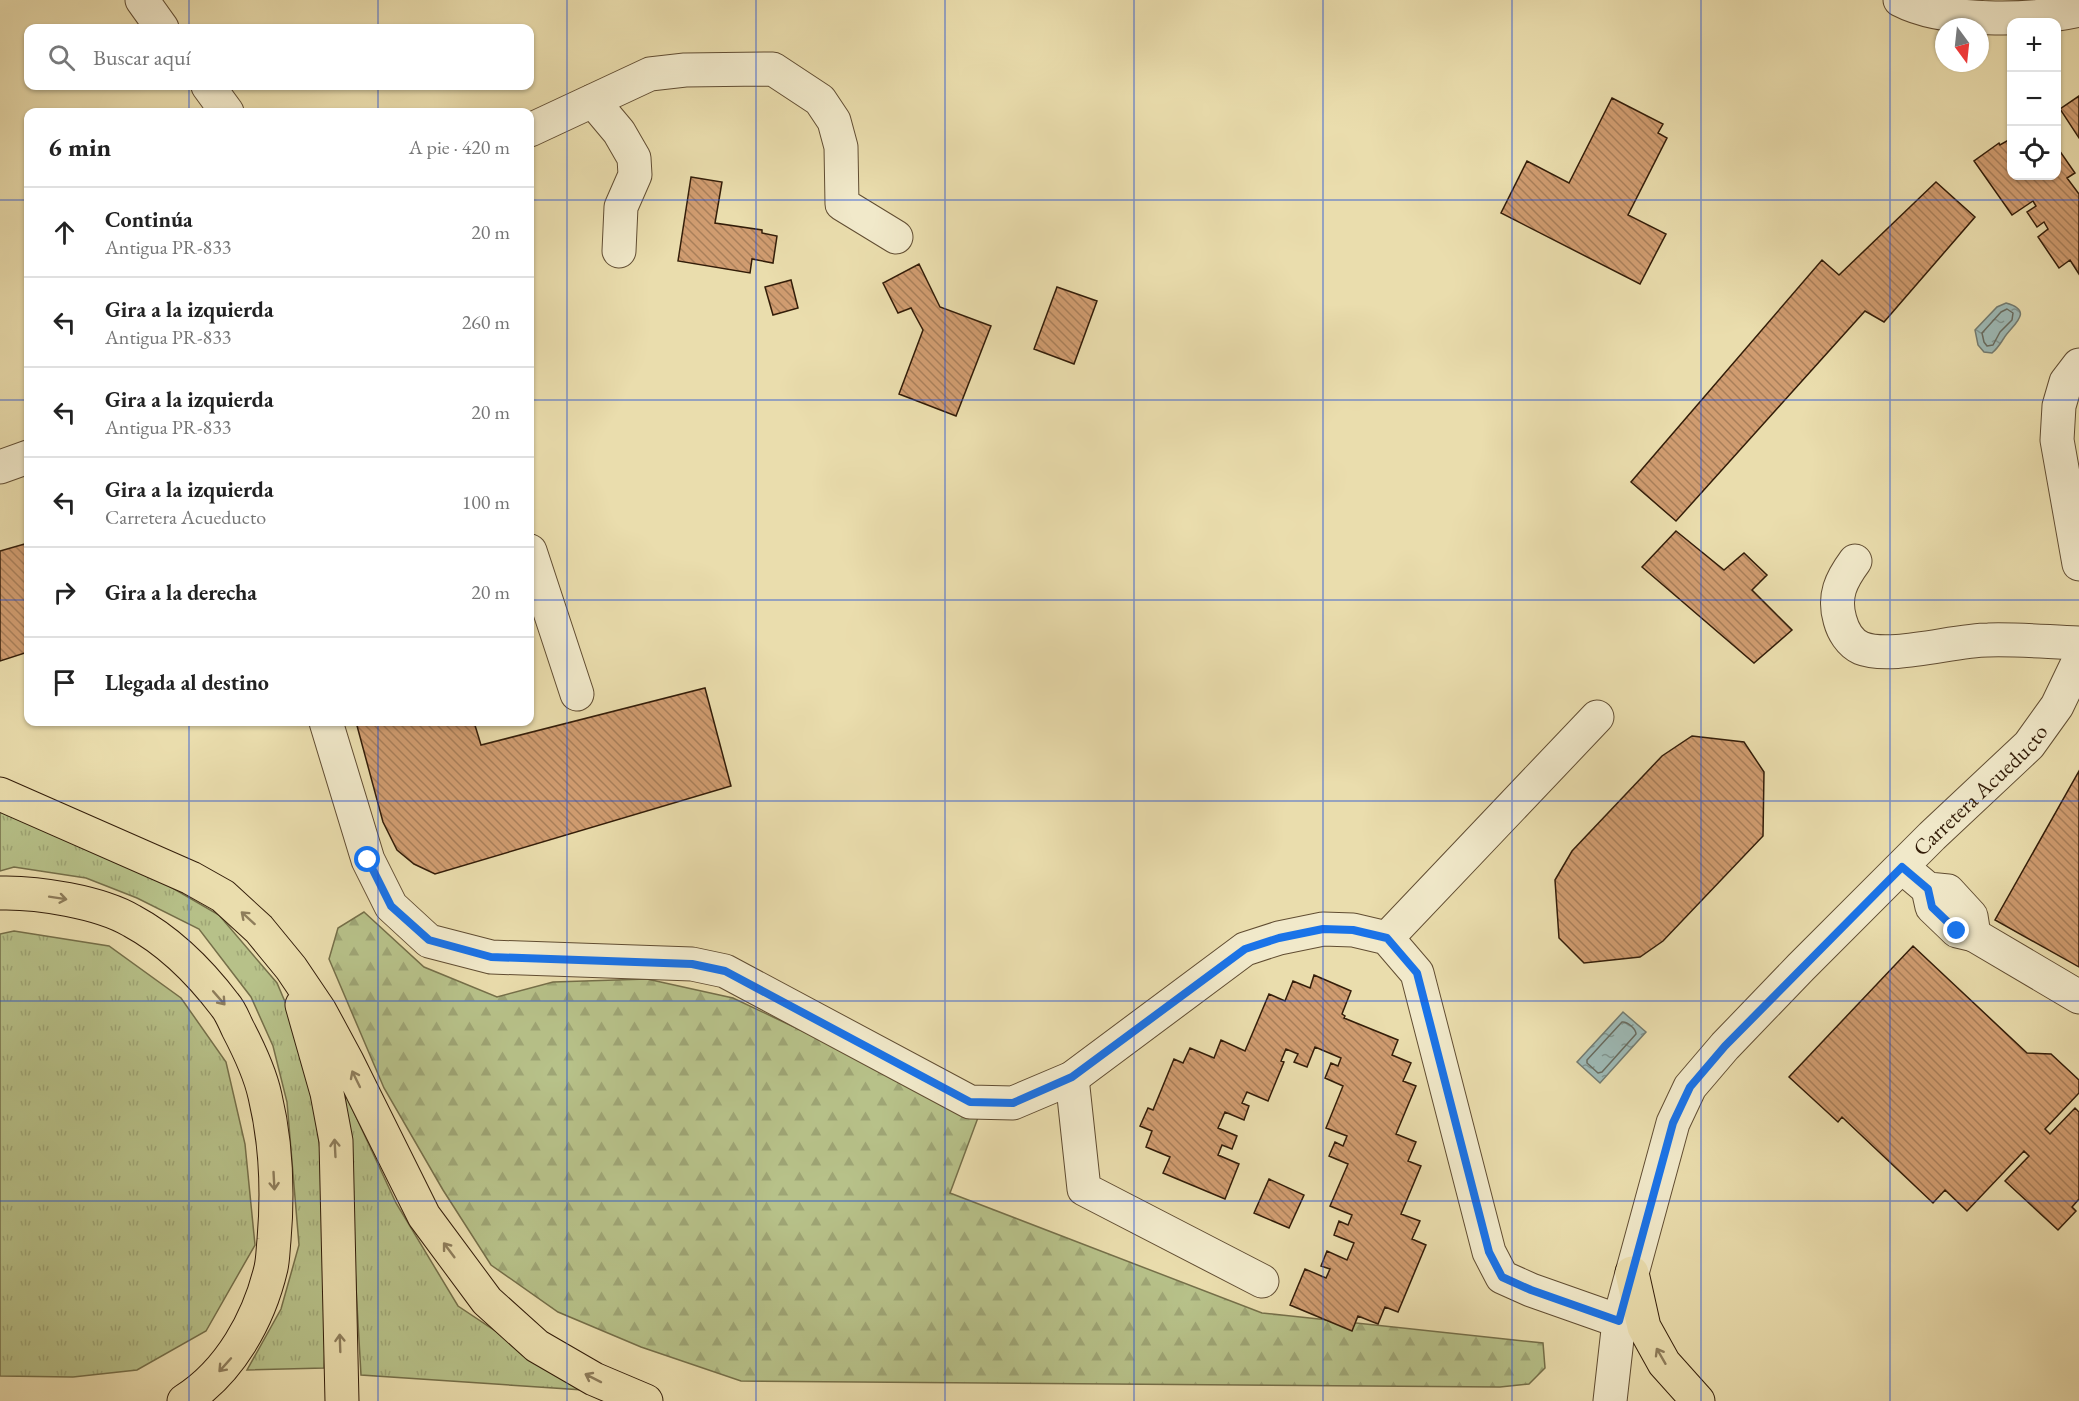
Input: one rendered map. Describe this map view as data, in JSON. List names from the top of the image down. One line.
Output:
{"streets":{"street":["Carretera Acueducto"]},"north":"bottom","page":{"map_buttons":["+","−"],"search":"Buscar aquí","heading":["6 min","A pie · 420 m"],"list":[["Continúa","Antigua PR-833","20 m"],["Gira a la izquierda","Antigua PR-833","260 m"],["Gira a la izquierda","Antigua PR-833","20 m"],["Gira a la izquierda","Carretera Acueducto","100 m"],["Gira a la derecha","20 m"],"Llegada al destino"]}}
